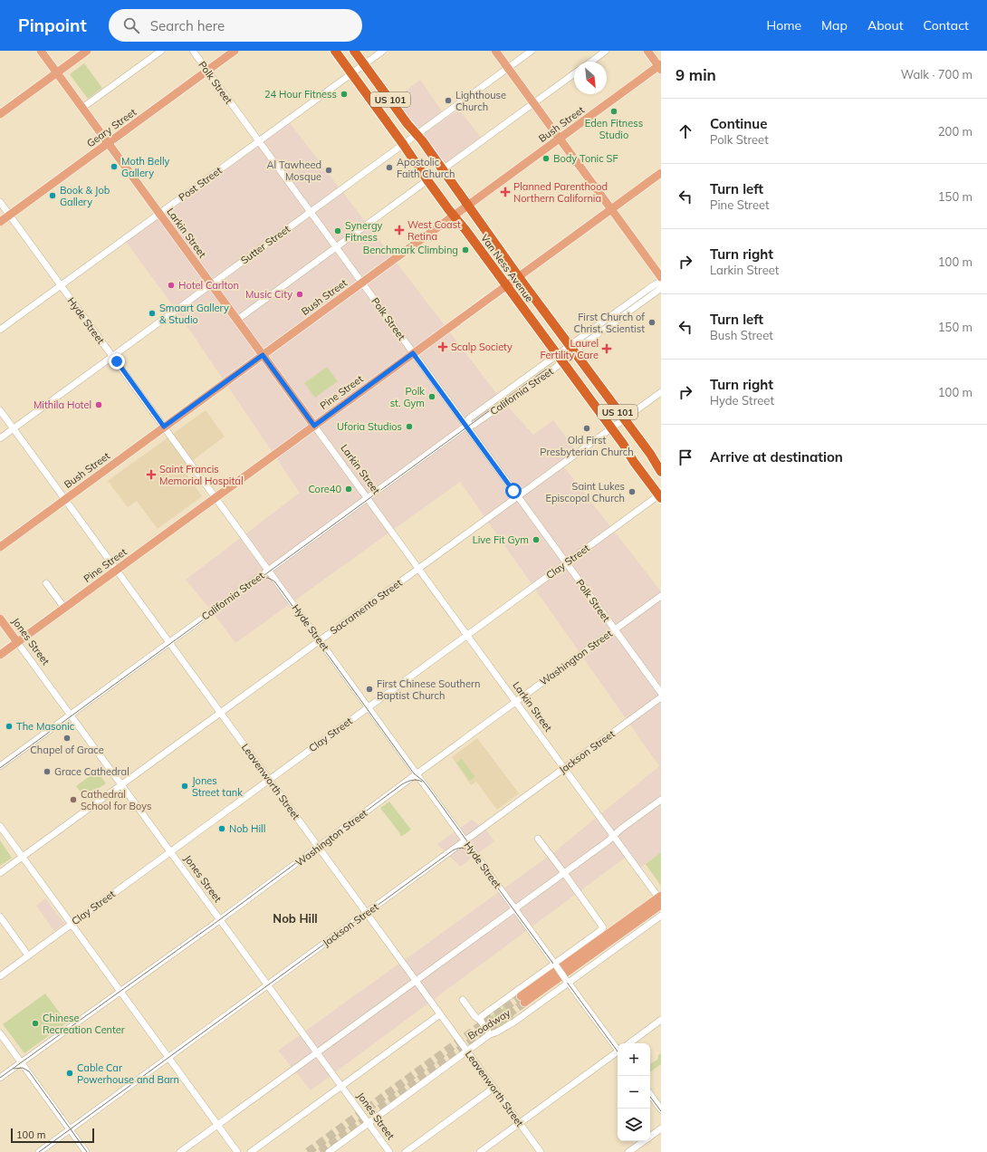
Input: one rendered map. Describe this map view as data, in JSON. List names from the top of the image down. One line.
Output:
{"streets":{"highway":["US 101","Van Ness Avenue"],"main road":["Bush Street","Geary Street","Larkin Street","Pine Street","Jones Street"],"street":["Polk Street","Post Street","Sutter Street","Hyde Street","California Street","Clay Street","Sacramento Street","Washington Street","Jackson Street","Leavenworth Street","Broadway"]},"crossings":[["Polk Street","Bush Street"],["Polk Street","Geary Street"],["Polk Street","Post Street"],["Polk Street","Sutter Street"],["Polk Street","California Street"],["Polk Street","Pine Street"],["Polk Street","Clay Street"],["Polk Street","Sacramento Street"],["Polk Street","Washington Street"],["Bush Street","Larkin Street"],["Bush Street","Van Ness Avenue"],["Bush Street","Hyde Street"],["Bush Street","Leavenworth Street"],["Geary Street","Larkin Street"],["Geary Street","Hyde Street"],["Post Street","Larkin Street"],["Post Street","Van Ness Avenue"],["Post Street","Hyde Street"],["Larkin Street","Sutter Street"],["Larkin Street","California Street"],["Larkin Street","Pine Street"],["Larkin Street","Clay Street"],["Larkin Street","Sacramento Street"],["Larkin Street","Washington Street"],["Larkin Street","Jackson Street"],["Sutter Street","Van Ness Avenue"],["Sutter Street","Hyde Street"],["Sutter Street","Leavenworth Street"],["Van Ness Avenue","California Street"],["Van Ness Avenue","Pine Street"],["Van Ness Avenue","Clay Street"],["Van Ness Avenue","Sacramento Street"],["Hyde Street","California Street"],["Hyde Street","Pine Street"],["Hyde Street","Clay Street"],["Hyde Street","Sacramento Street"],["Hyde Street","Washington Street"],["Hyde Street","Jackson Street"],["Hyde Street","Broadway"],["California Street","Jones Street"],["California Street","Leavenworth Street"],["Pine Street","Jones Street"],["Pine Street","Leavenworth Street"],["Clay Street","Jones Street"],["Clay Street","Leavenworth Street"],["Sacramento Street","Jones Street"],["Sacramento Street","Leavenworth Street"],["Jones Street","Washington Street"],["Jones Street","Jackson Street"],["Jones Street","Broadway"],["Washington Street","Leavenworth Street"],["Jackson Street","Leavenworth Street"],["Leavenworth Street","Broadway"]],"districts":["Nob Hill"],"places":{"other":["24 Hour Fitness","Lighthouse Church","Eden Fitness Studio","Body Tonic SF","Moth Belly Gallery","Apostolic Faith Church","Al Tawheed Mosque","Book & Job Gallery","Synergy Fitness","Benchmark Climbing","Hotel Carlton","Music City","Smaart Gallery & Studio","First Church of Christ, Scientist","Polk st. Gym","Mithila Hotel","Uforia Studios","Old First Presbyterian Church","Core40","Saint Lukes Episcopal Church","Live Fit Gym","First Chinese Southern Baptist Church","The Masonic","Chapel of Grace","Grace Cathedral","Jones Street tank","Cathedral School for Boys","Nob Hill","Chinese Recreation Center","Cable Car Powerhouse and Barn"],"health":["Planned Parenthood Northern California","West Coast Retina","Scalp Society","Laurel Fertility Care","Saint Francis Memorial Hospital"]},"scale_bar":"100 m","north":"bottom right","page":{"header":"Pinpoint","search":"Search here","nav":["Home","Map","About","Contact"],"heading":["9 min","Walk · 700 m"],"list":[["Continue","Polk Street","200 m"],["Turn left","Pine Street","150 m"],["Turn right","Larkin Street","100 m"],["Turn left","Bush Street","150 m"],["Turn right","Hyde Street","100 m"],"Arrive at destination"],"map_buttons":["+","−"],"scale":"100 m"}}
